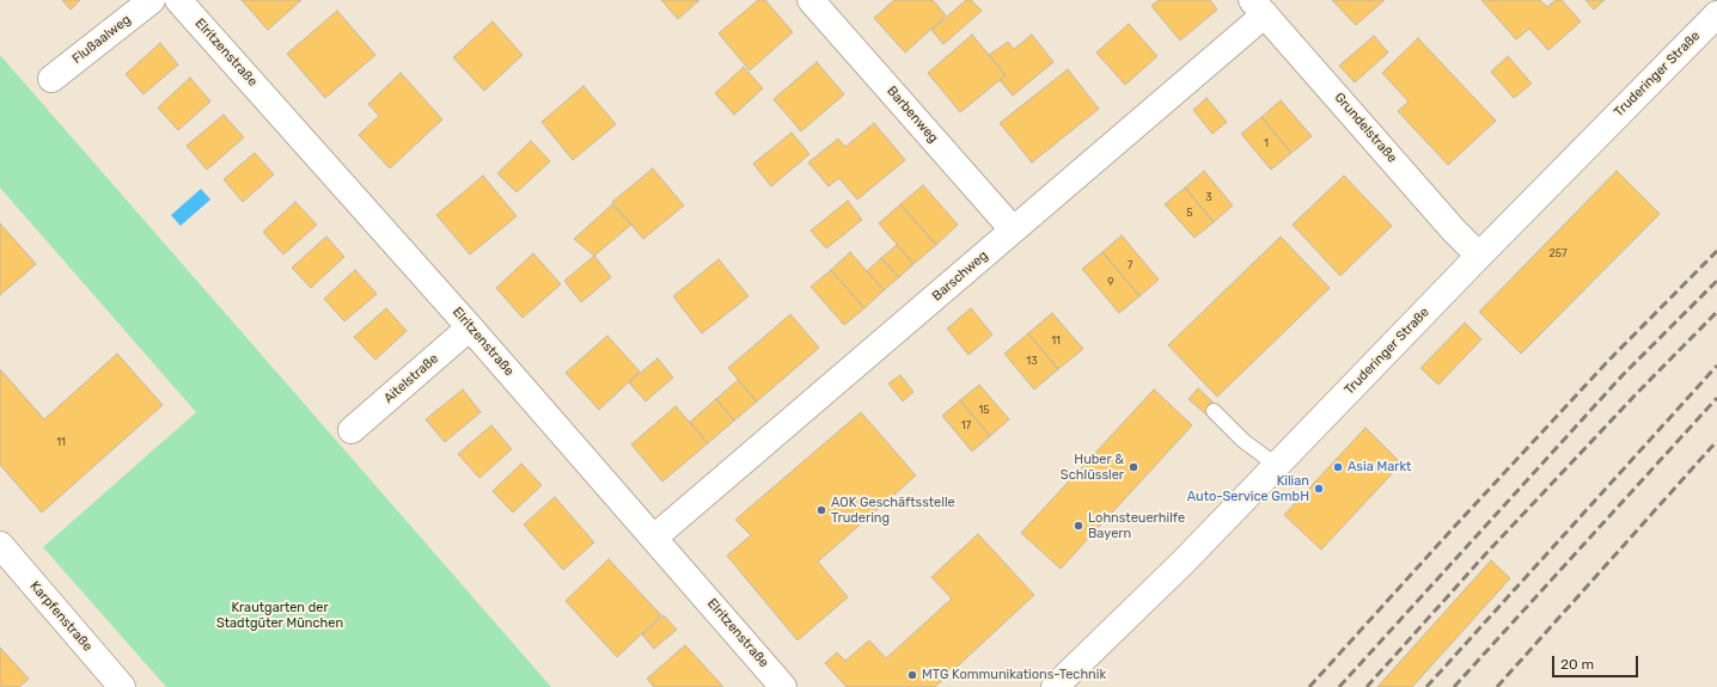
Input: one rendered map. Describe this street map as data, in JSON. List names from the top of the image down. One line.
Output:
{"streets":{"street":["Flußaalweg","Elritzenstraße","Truderinger Straße","Barbenweg","Grundelstraße","Barschweg","Aitelstraße","Karpfenstraße"]},"crossings":[["Elritzenstraße","Barschweg"],["Elritzenstraße","Aitelstraße"],["Truderinger Straße","Grundelstraße"],["Barbenweg","Barschweg"],["Grundelstraße","Barschweg"]],"parks":["Krautgarten der Stadtgüter München"],"places":["Huber & Schlüssler","Asia Markt","Kilian Auto-Service GmbH","AOK Geschäftsstelle Trudering","Lohnsteuerhilfe Bayern","MTG Kommunikations-Technik"],"house_numbers":["1","3","5","257","7","9","11","13","15","17","11"],"scale_bar":"20 m"}
